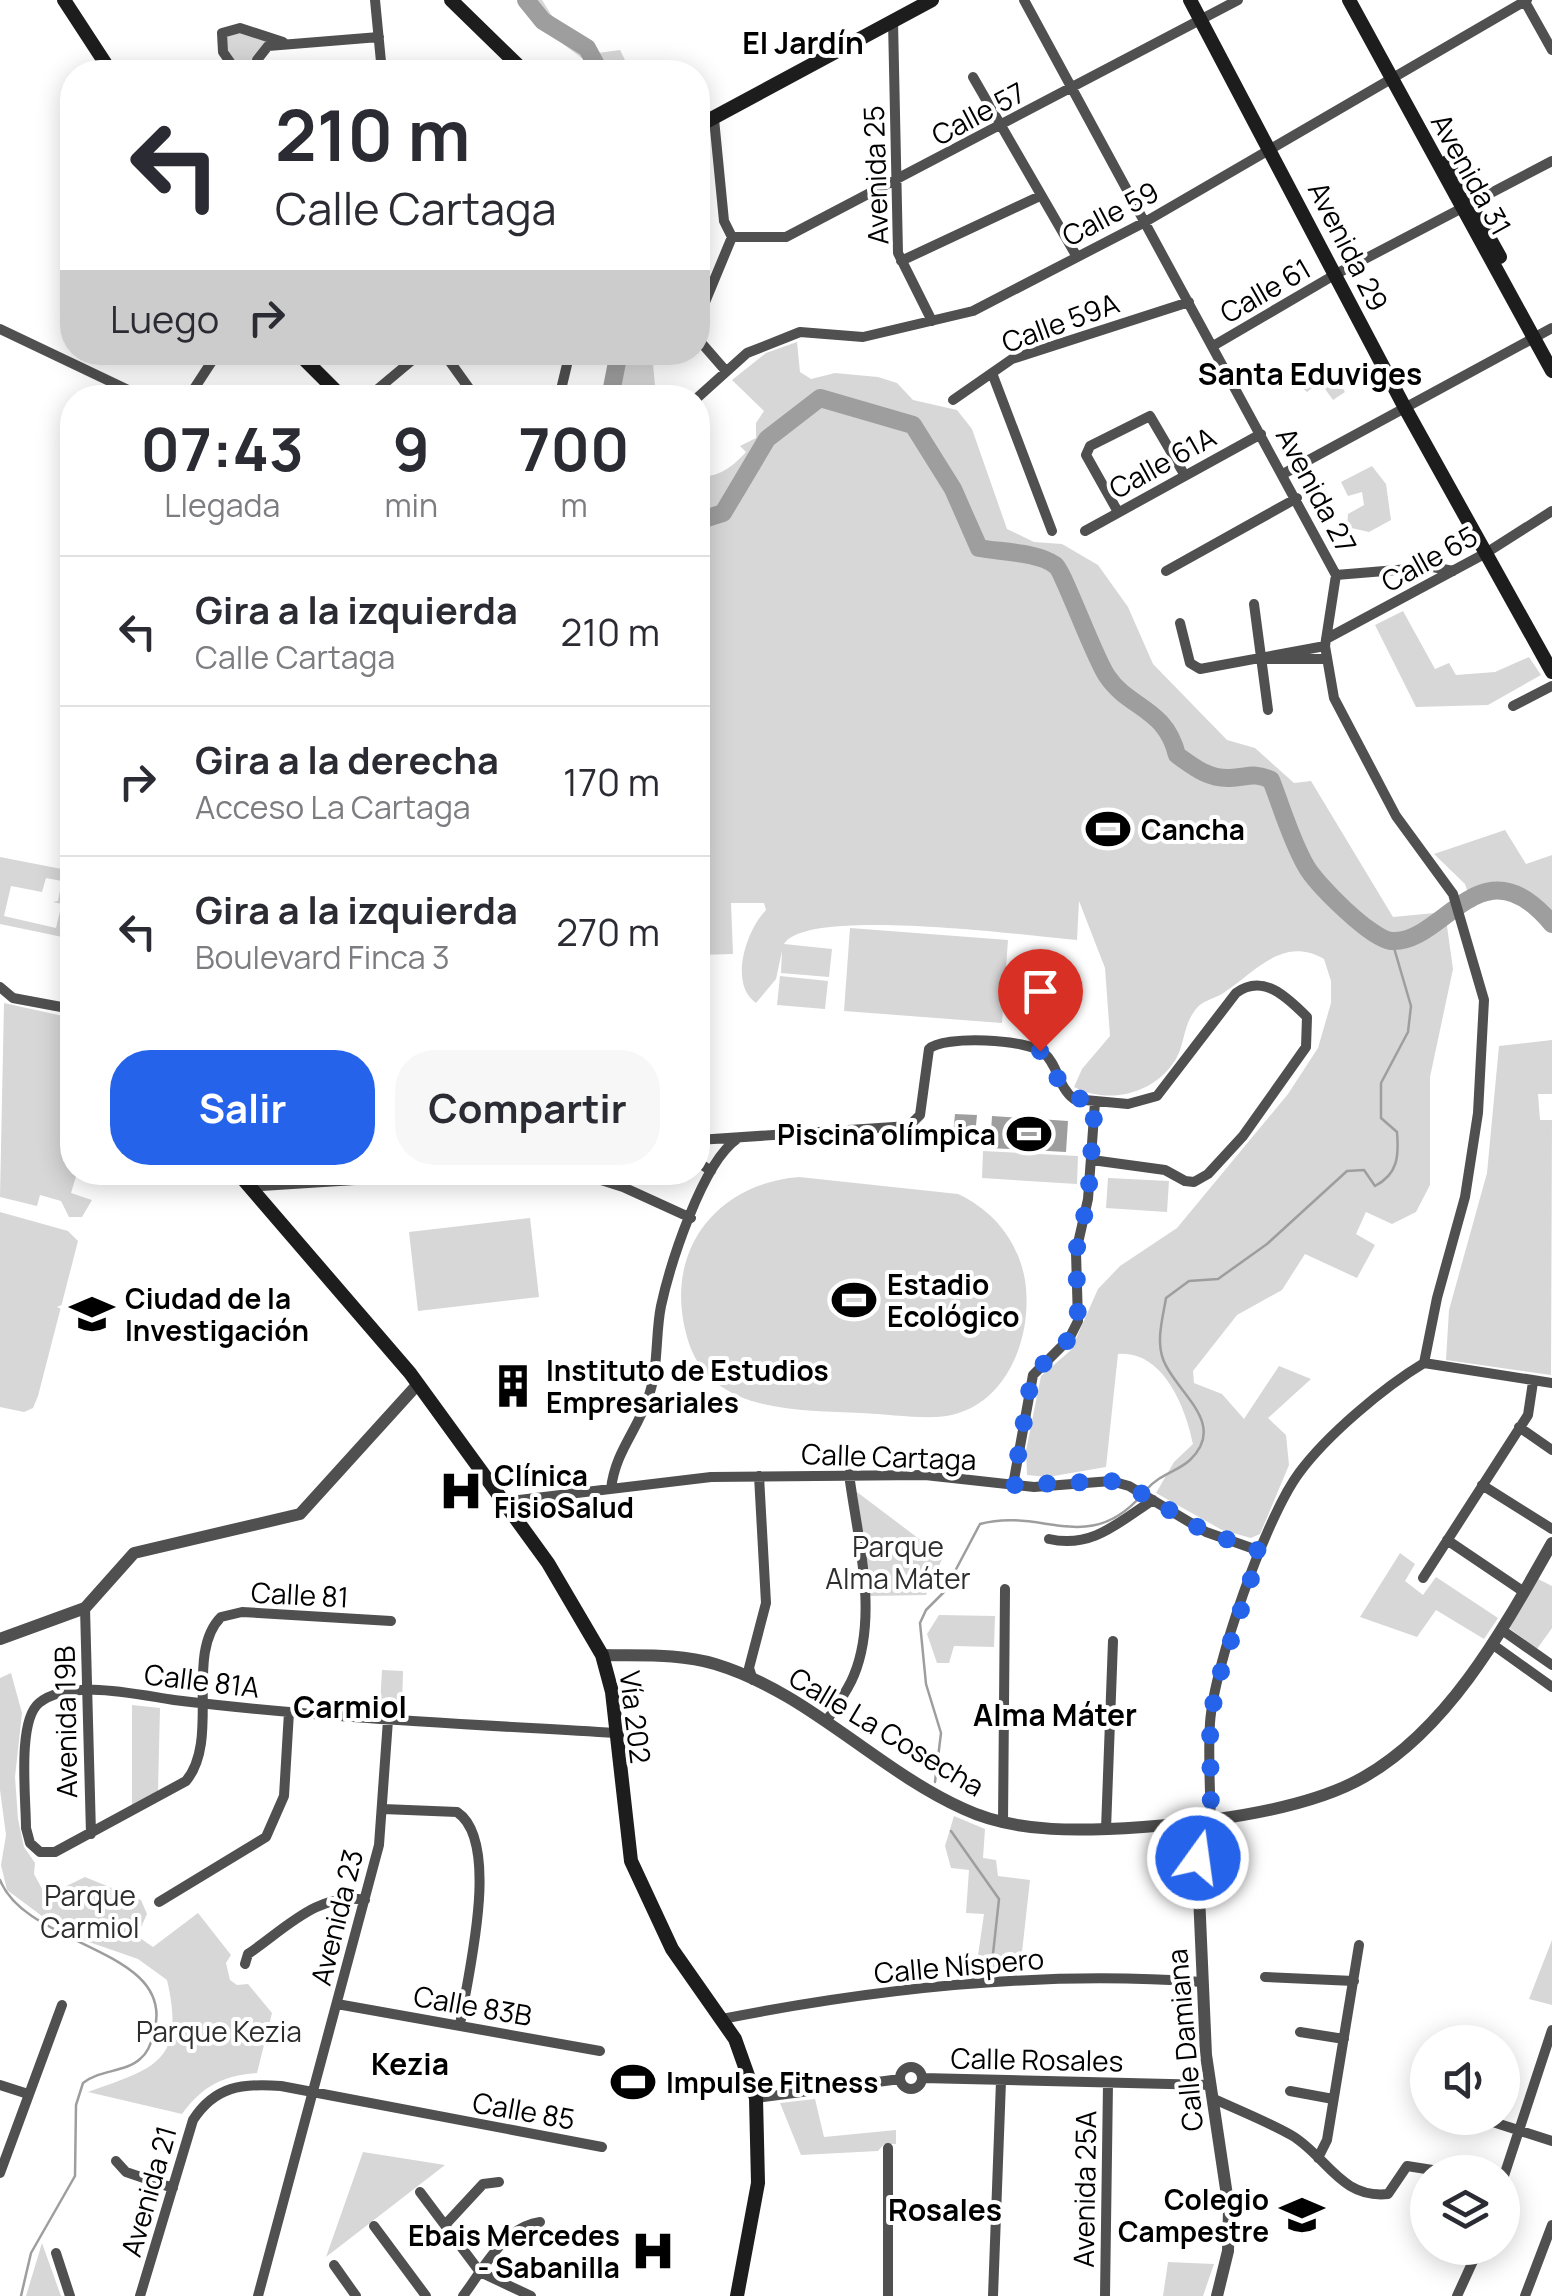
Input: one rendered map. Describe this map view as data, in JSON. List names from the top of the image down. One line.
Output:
{"streets":{"main road":["Avenida 31","Avenida 29","Vía 202"],"street":["Calle 57","Avenida 25","Calle 59","Calle 61","Calle 59A","Calle 61A","Avenida 27","Calle 65","Calle Cartaga","Calle 81","Calle 81A","Avenida 19B","Calle La Cosecha","Avenida 23","Calle Níspero","Calle 83B","Calle Damiana","Calle Rosales","Calle 85","Avenida 25A","Avenida 21"]},"crossings":[["Calle 57","Avenida 25"],["Calle 57","Avenida 29"],["Calle 57","Avenida 27"],["Avenida 31","Calle 59"],["Avenida 31","Calle 61"],["Avenida 25","Calle 59"],["Calle 59","Avenida 29"],["Calle 59","Avenida 27"],["Avenida 29","Calle 61"],["Avenida 29","Calle 65"],["Calle 61","Avenida 27"],["Calle 59A","Avenida 27"],["Calle 61A","Avenida 27"],["Avenida 27","Calle 65"],["Calle Cartaga","Vía 202"],["Calle 81","Calle 81A"],["Calle 81A","Vía 202"],["Calle 81A","Avenida 19B"],["Calle 81A","Avenida 23"],["Vía 202","Calle La Cosecha"],["Vía 202","Calle Níspero"],["Vía 202","Calle Rosales"],["Calle La Cosecha","Calle Damiana"],["Avenida 23","Calle 83B"],["Avenida 23","Calle 85"],["Calle Níspero","Calle Damiana"],["Calle Damiana","Calle Rosales"],["Calle Rosales","Avenida 25A"],["Calle 85","Avenida 21"]],"districts":["El Jardín","Santa Eduviges","Carmiol","Alma Máter","Kezia","Rosales"],"parks":["Parque Alma Máter","Parque Carmiol","Parque Kezia"],"places":{"sports":["Cancha","Piscina olímpica","Estadio Ecológico","Impulse Fitness"],"school or university":["Ciudad de la Investigación","Colegio Campestre"],"building":["Instituto de Estudios Empresariales"],"hospital":["Clínica FisioSalud","Ebais Mercedes - Sabanilla"]},"page":{"turn":["210 m","Calle Cartaga"],"then":"Luego","eta":["07:43","Llegada","9","min","700","m"],"list":[{"name":"Gira a la izquierda","note":"Calle Cartaga","value":"210 m"},{"name":"Gira a la derecha","note":"Acceso La Cartaga","value":"170 m"},{"name":"Gira a la izquierda","note":"Boulevard Finca 3","value":"270 m"}],"buttons":["Salir","Compartir"]}}
